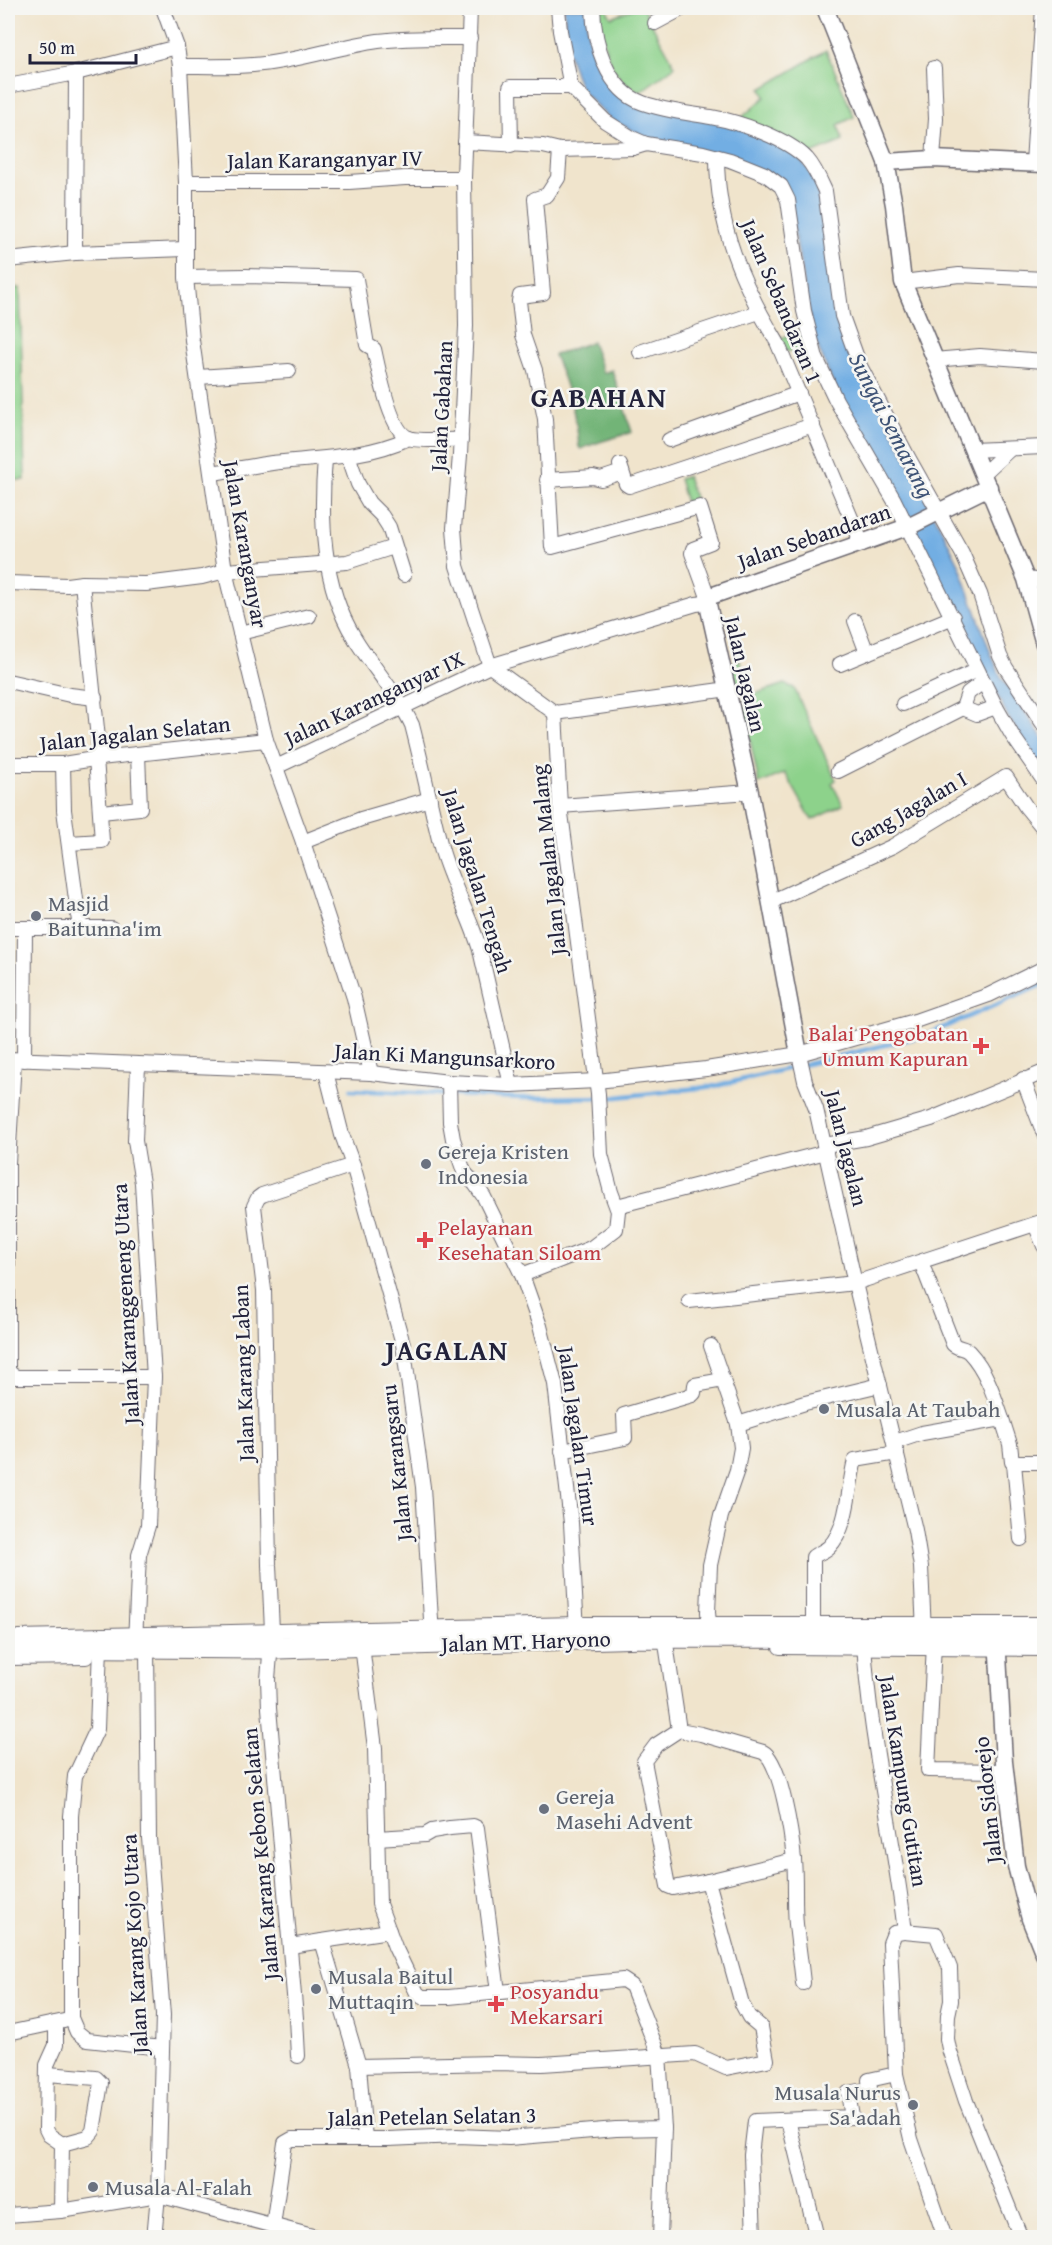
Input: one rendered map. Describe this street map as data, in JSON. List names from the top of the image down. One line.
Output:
{"streets":{"main road":["Jalan MT. Haryono"],"street":["Jalan Karanganyar IV","Jalan Sebandaran 1","Jalan Gabahan","Jalan Sebandaran","Jalan Karanganyar","Jalan Jagalan","Jalan Karanganyar IX","Jalan Jagalan Selatan","Gang Jagalan I","Jalan Jagalan Malang","Jalan Jagalan Tengah","Jalan Ki Mangunsarkoro","Jalan Karanggeneng Utara","Jalan Karang Laban","Jalan Jagalan Timur","Jalan Karangsaru","Jalan Kampung Gutitan","Jalan Sidorejo","Jalan Karang Kebon Selatan","Jalan Karang Kojo Utara","Jalan Petelan Selatan 3"]},"crossings":[["Jalan Karanganyar IV","Jalan Gabahan"],["Jalan Karanganyar IV","Jalan Karanganyar"],["Jalan Sebandaran 1","Jalan Sebandaran"],["Jalan Gabahan","Jalan Sebandaran"],["Jalan Gabahan","Jalan Karanganyar IX"],["Jalan Sebandaran","Jalan Jagalan"],["Jalan Sebandaran","Jalan Karanganyar IX"],["Jalan Karanganyar","Jalan Karanganyar IX"],["Jalan Karanganyar","Jalan Jagalan Selatan"],["Jalan Karanganyar","Jalan Ki Mangunsarkoro"],["Jalan Jagalan","Gang Jagalan I"],["Jalan Jagalan","Jalan Ki Mangunsarkoro"],["Jalan Jagalan","Jalan MT. Haryono"],["Jalan Jagalan","Jalan Sidorejo"],["Jalan Karanganyar IX","Jalan Jagalan Tengah"],["Jalan Jagalan Malang","Jalan Ki Mangunsarkoro"],["Jalan Jagalan Tengah","Jalan Ki Mangunsarkoro"],["Jalan Ki Mangunsarkoro","Jalan Karanggeneng Utara"],["Jalan Ki Mangunsarkoro","Jalan Jagalan Timur"],["Jalan Ki Mangunsarkoro","Jalan Karangsaru"],["Jalan Karanggeneng Utara","Jalan MT. Haryono"],["Jalan Karanggeneng Utara","Jalan Karang Kojo Utara"],["Jalan Karang Laban","Jalan Karangsaru"],["Jalan Karang Laban","Jalan MT. Haryono"],["Jalan Karang Laban","Jalan Karang Kebon Selatan"],["Jalan Jagalan Timur","Jalan MT. Haryono"],["Jalan Karangsaru","Jalan MT. Haryono"],["Jalan MT. Haryono","Jalan Kampung Gutitan"],["Jalan MT. Haryono","Jalan Sidorejo"],["Jalan MT. Haryono","Jalan Karang Kebon Selatan"],["Jalan MT. Haryono","Jalan Karang Kojo Utara"]],"districts":["GABAHAN","JAGALAN"],"water":["Sungai Semarang"],"places":{"other":["Masjid Baitunna'im","Gereja Kristen Indonesia","Musala At Taubah","Gereja Masehi Advent","Musala Baitul Muttaqin","Musala Nurus Sa'adah","Musala Al-Falah"],"health":["Balai Pengobatan Umum Kapuran","Pelayanan Kesehatan Siloam","Posyandu Mekarsari"]},"scale_bar":"50 m"}
